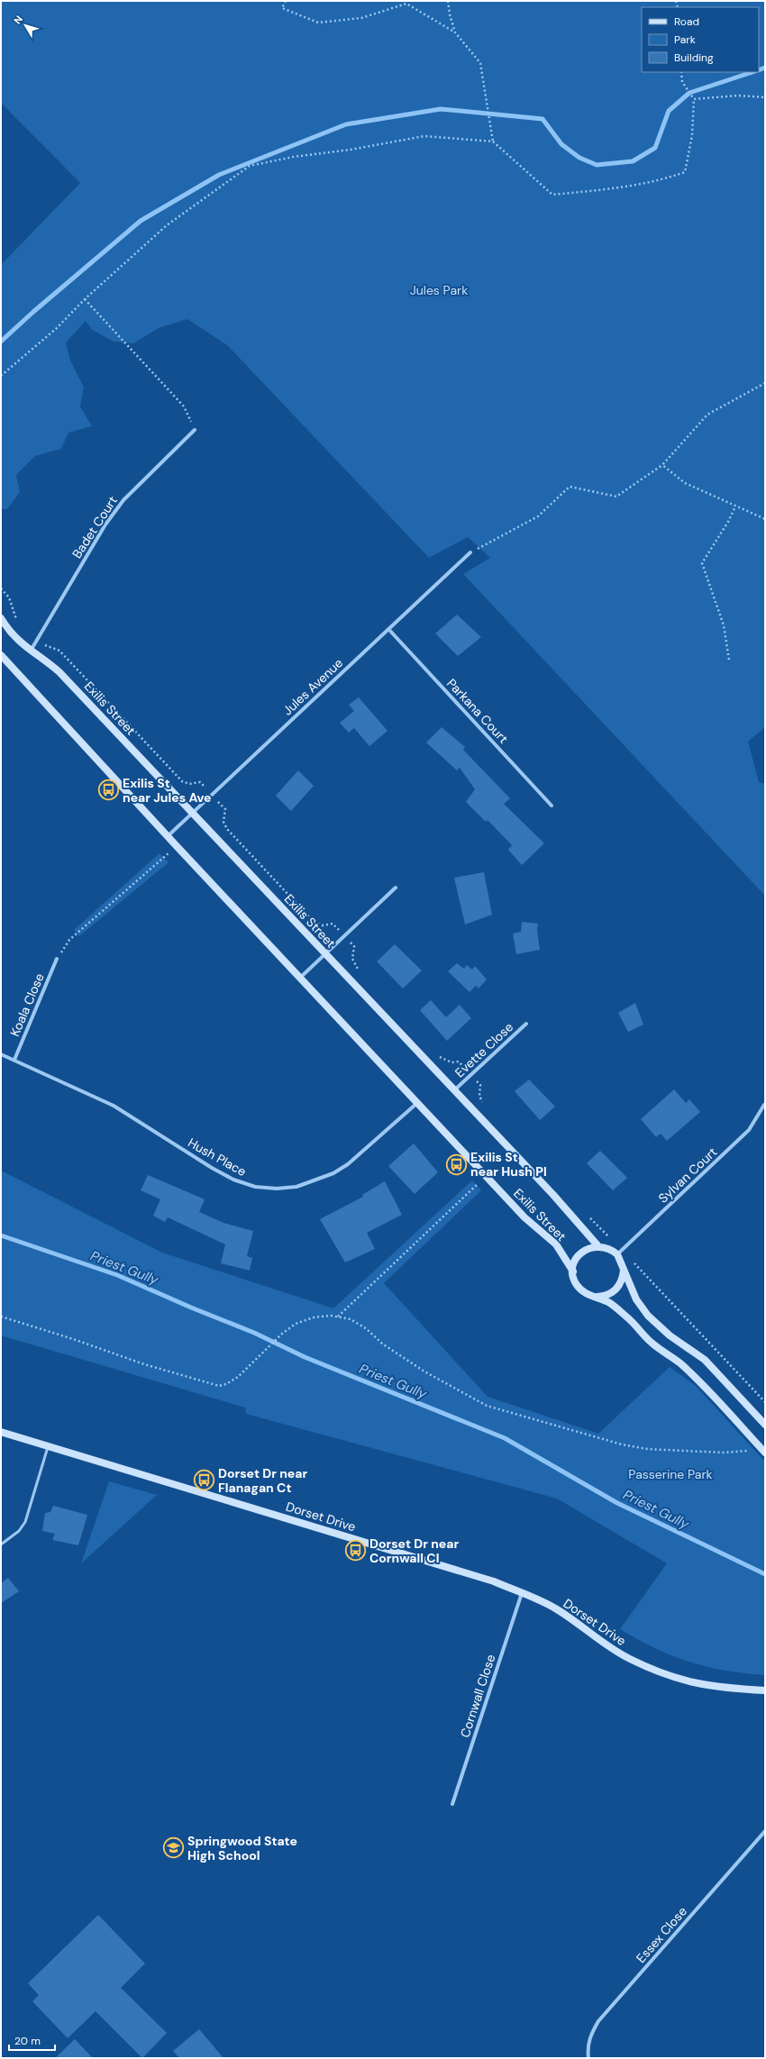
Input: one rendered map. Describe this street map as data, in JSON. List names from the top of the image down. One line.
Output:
{"streets":{"street":["Badet Court","Jules Avenue","Exilis Street","Parkana Court","Koala Close","Evette Close","Hush Place","Sylvan Court","Dorset Drive","Cornwall Close","Essex Close"]},"crossings":[["Badet Court","Exilis Street"],["Jules Avenue","Exilis Street"],["Jules Avenue","Parkana Court"],["Exilis Street","Evette Close"],["Exilis Street","Hush Place"],["Exilis Street","Sylvan Court"],["Koala Close","Hush Place"],["Dorset Drive","Cornwall Close"]],"water":["Priest Gully"],"parks":["Jules Park","Passerine Park"],"places":{"bus stop":["Exilis St near Jules Ave","Exilis St near Hush Pl","Dorset Dr near Flanagan Ct","Dorset Dr near Cornwall Cl"],"school or university":["Springwood State High School"]},"legend":["Road","Park","Building"],"scale_bar":"20 m","north":"top left"}
